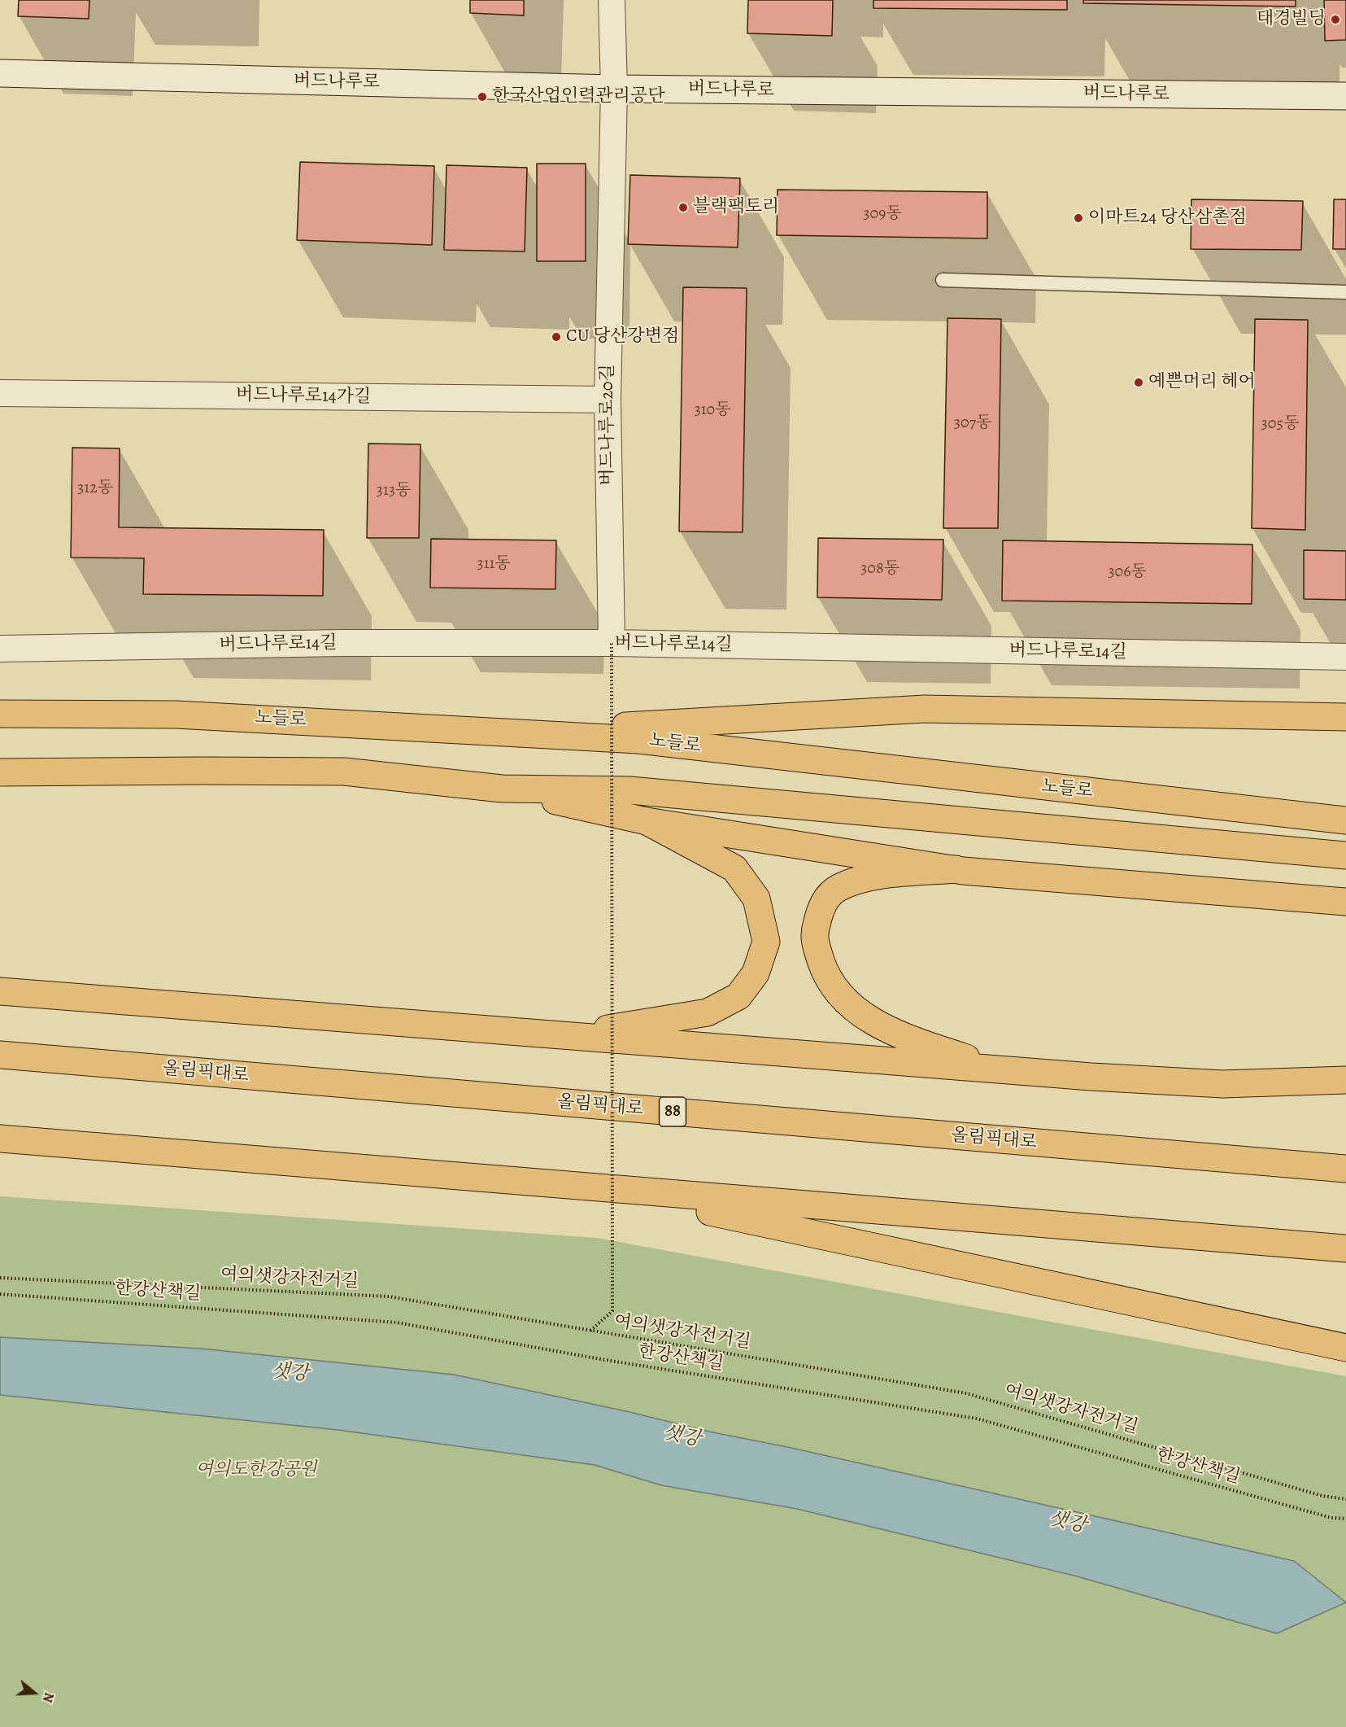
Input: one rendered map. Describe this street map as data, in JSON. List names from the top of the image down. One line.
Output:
{"streets":{"main road":["버드나루로","노들로","올림픽대로","88"],"street":["버드나루로14가길","버드나루로20길","버드나루로14길"],"path":["여의샛강자전거길","한강산책길"]},"crossings":[["버드나루로","버드나루로20길"],["버드나루로14가길","버드나루로20길"],["버드나루로20길","버드나루로14길"]],"water":["샛강"],"parks":["여의도한강공원"],"places":["태경빌딩","한국산업인력관리공단","블랙팩토리","이마트24 당산삼촌점","CU 당산강변점","예쁜머리 헤어"],"house_numbers":["309동","310동","307동","305동","312동","313동","311동","308동","306동"],"north":"right"}
